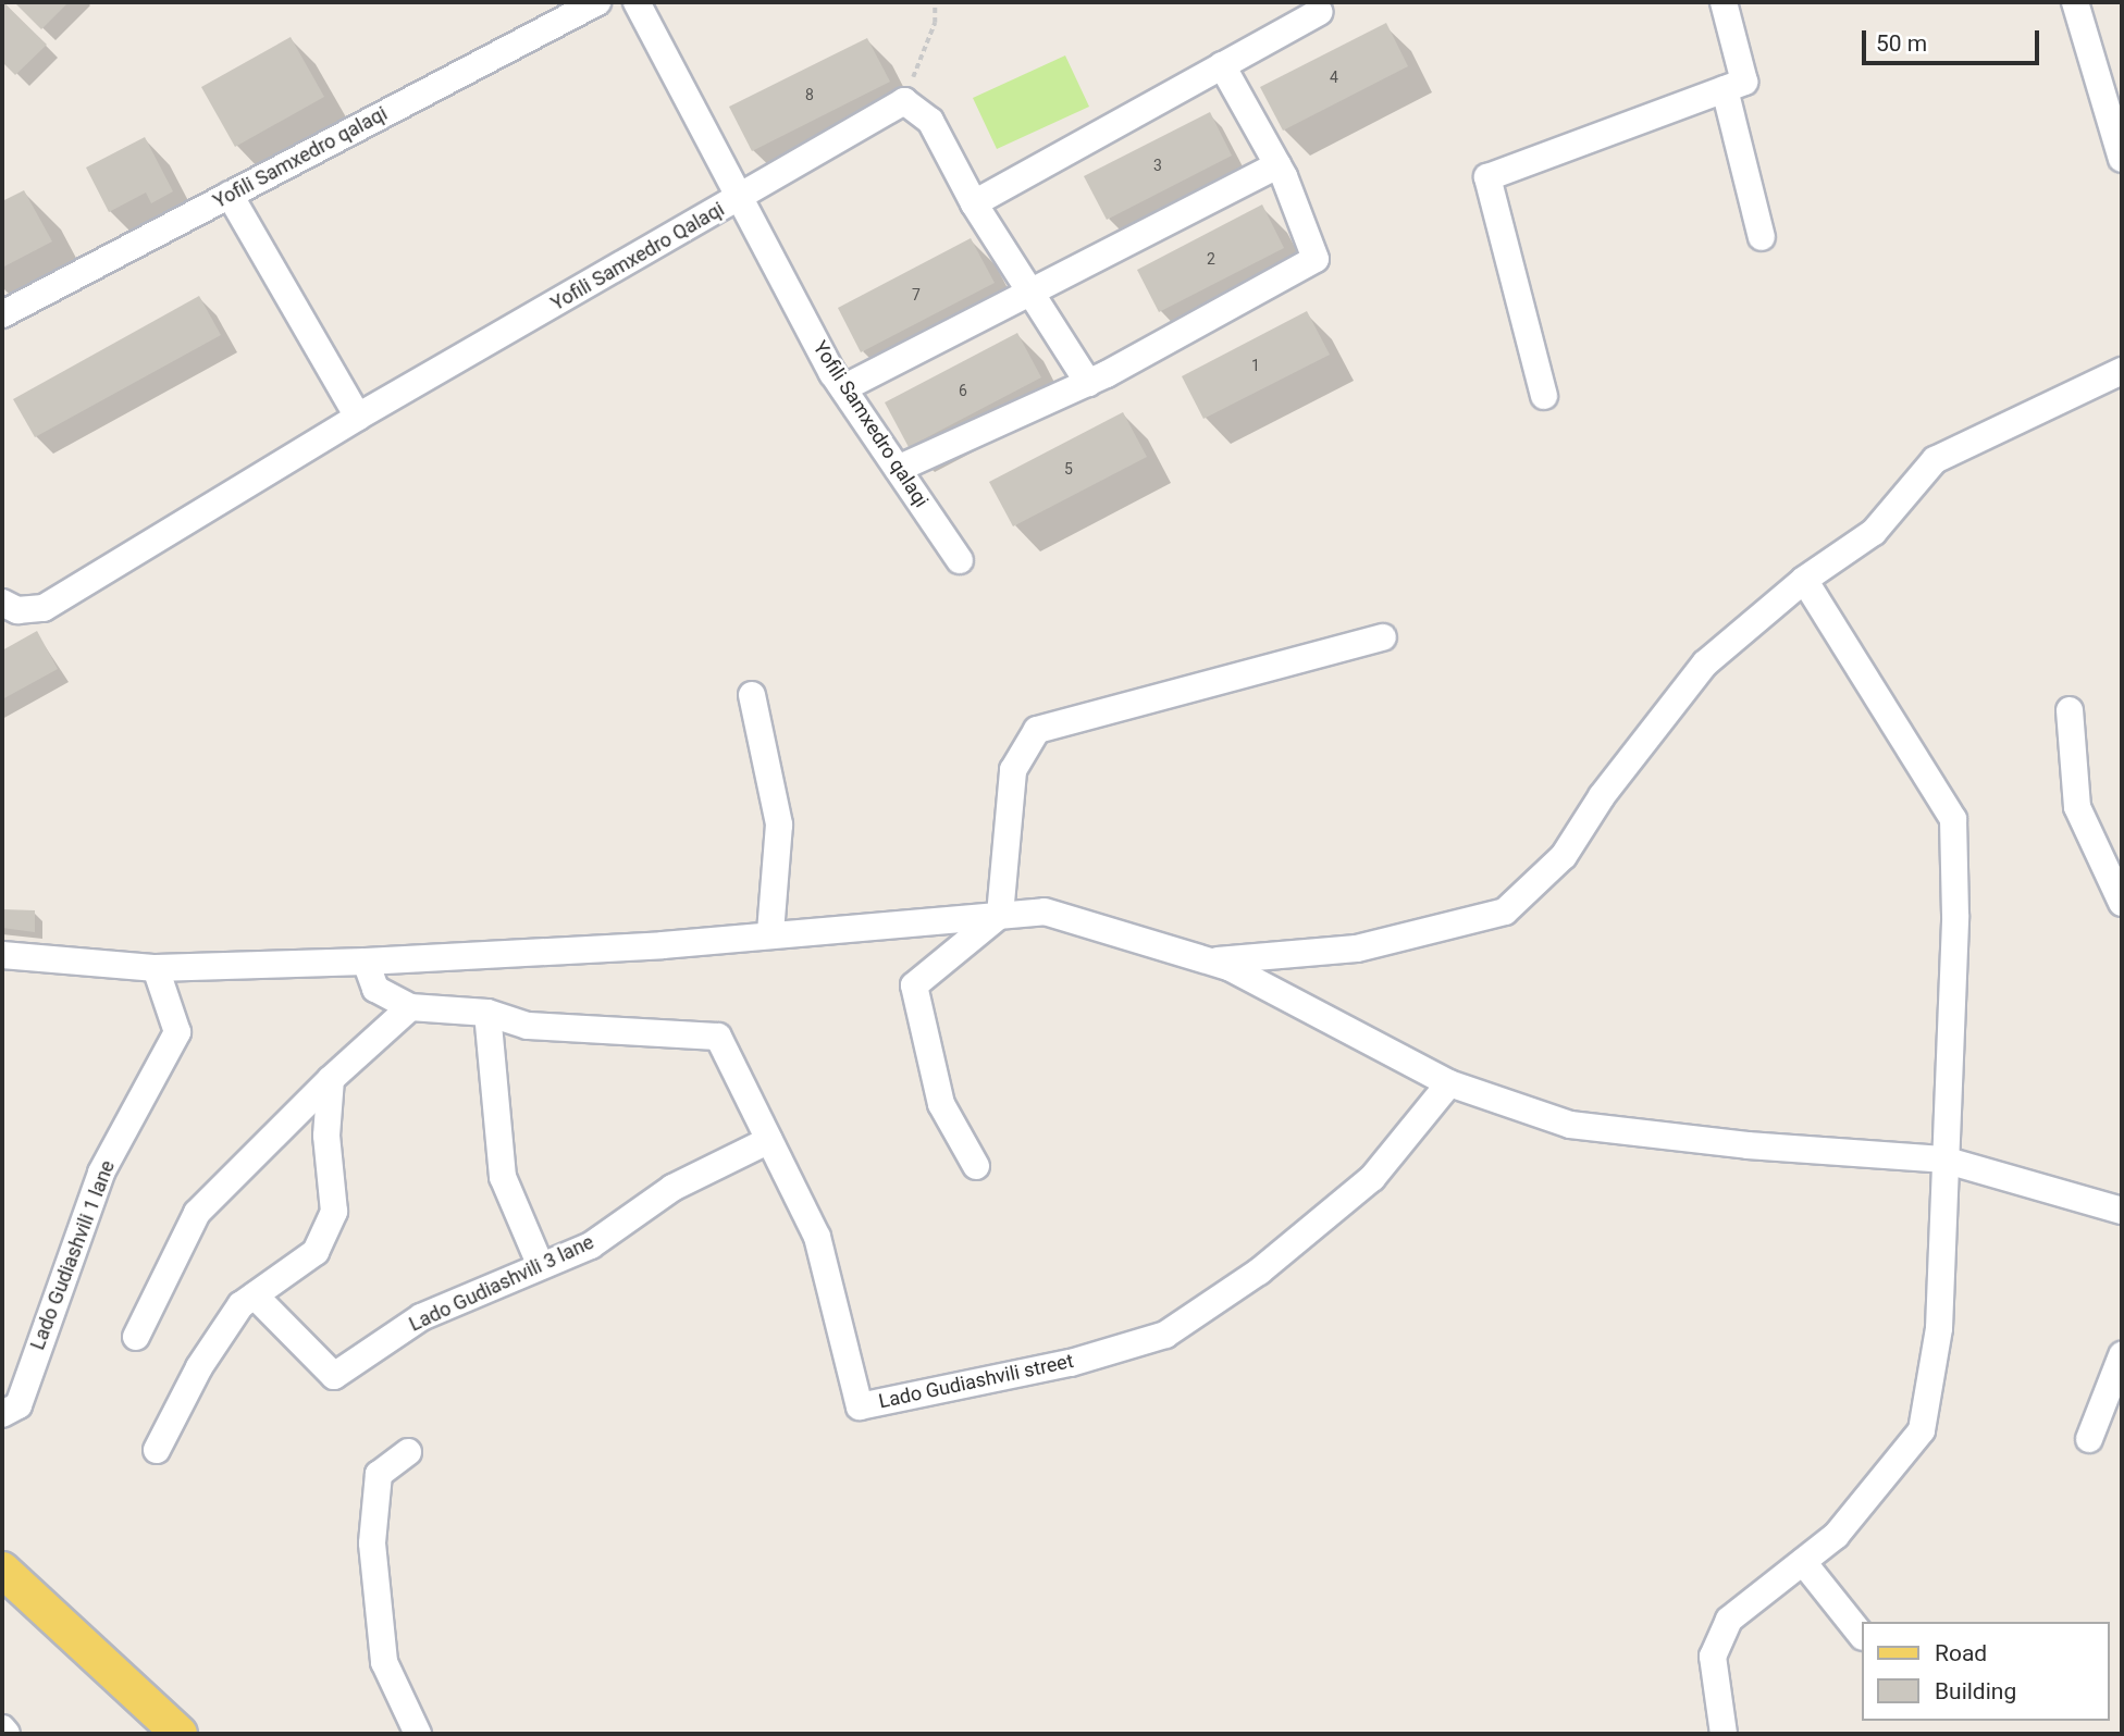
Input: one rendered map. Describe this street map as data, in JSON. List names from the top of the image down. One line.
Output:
{"streets":{"street":["Yofili Samxedro qalaqi","Yofili Samxedro Qalaqi","Lado Gudiashvili 1 lane","Lado Gudiashvili 3 lane","Lado Gudiashvili street"]},"crossings":[["Yofili Samxedro qalaqi","Yofili Samxedro Qalaqi"],["Lado Gudiashvili 3 lane","Lado Gudiashvili street"]],"house_numbers":["4","8","3","2","7","1","6","5"],"legend":["Road","Building"],"scale_bar":"50 m"}
